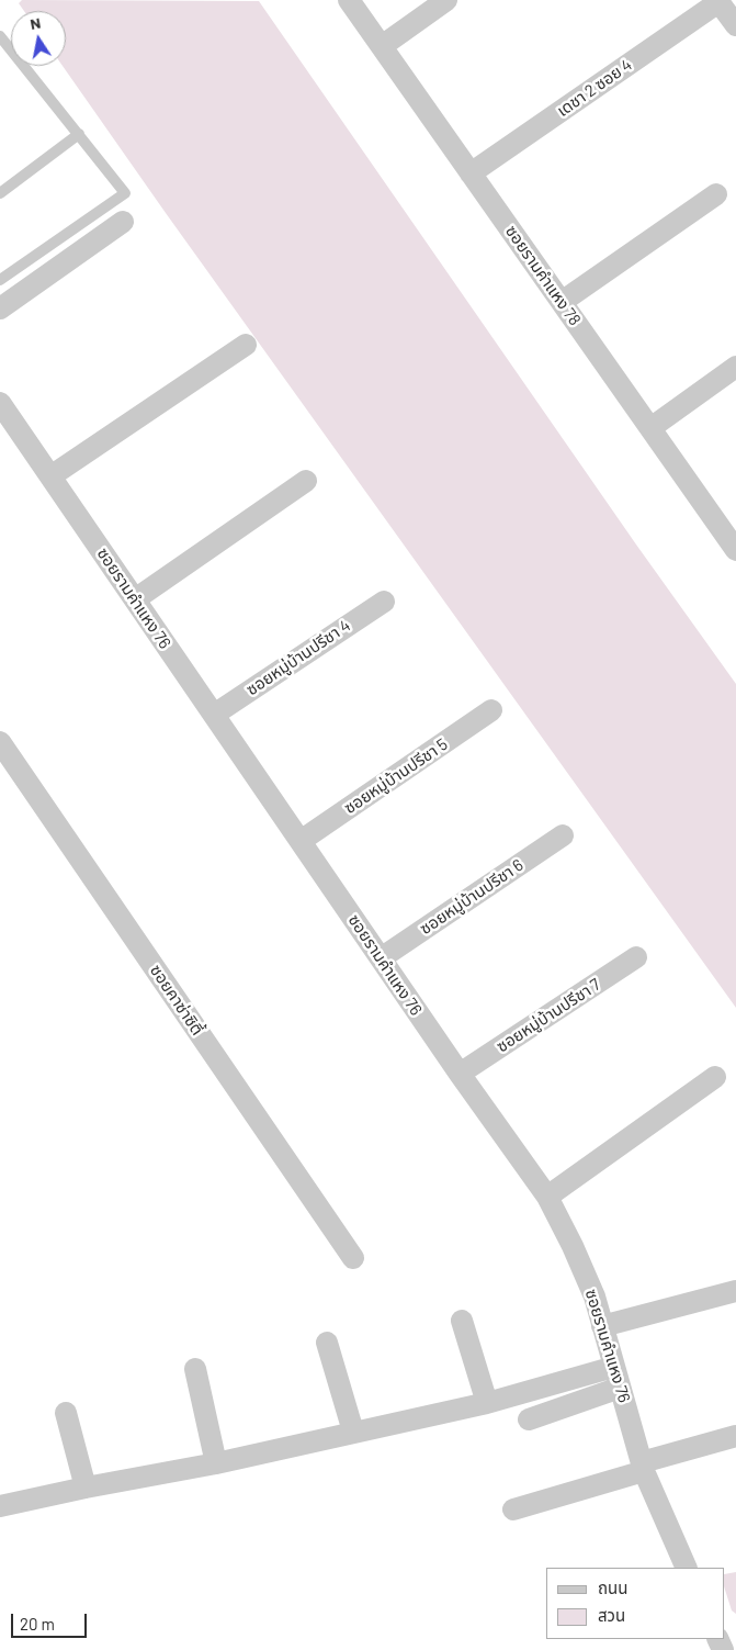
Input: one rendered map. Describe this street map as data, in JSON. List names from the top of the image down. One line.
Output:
{"streets":{"street":["เดชา 2 ซอย 4","ซอยรามคำแหง 78","ซอยรามคำแหง 76","ซอยหมู่บ้านปรีชา 4","ซอยหมู่บ้านปรีชา 5","ซอยหมู่บ้านปรีชา 6","ซอยคาซ่าซิตี้","ซอยหมู่บ้านปรีชา 7"]},"crossings":[["เดชา 2 ซอย 4","ซอยรามคำแหง 78"],["ซอยรามคำแหง 76","ซอยหมู่บ้านปรีชา 4"],["ซอยรามคำแหง 76","ซอยหมู่บ้านปรีชา 5"],["ซอยรามคำแหง 76","ซอยหมู่บ้านปรีชา 6"],["ซอยรามคำแหง 76","ซอยหมู่บ้านปรีชา 7"]],"legend":["ถนน","สวน"],"scale_bar":"20 m","north":"top"}
